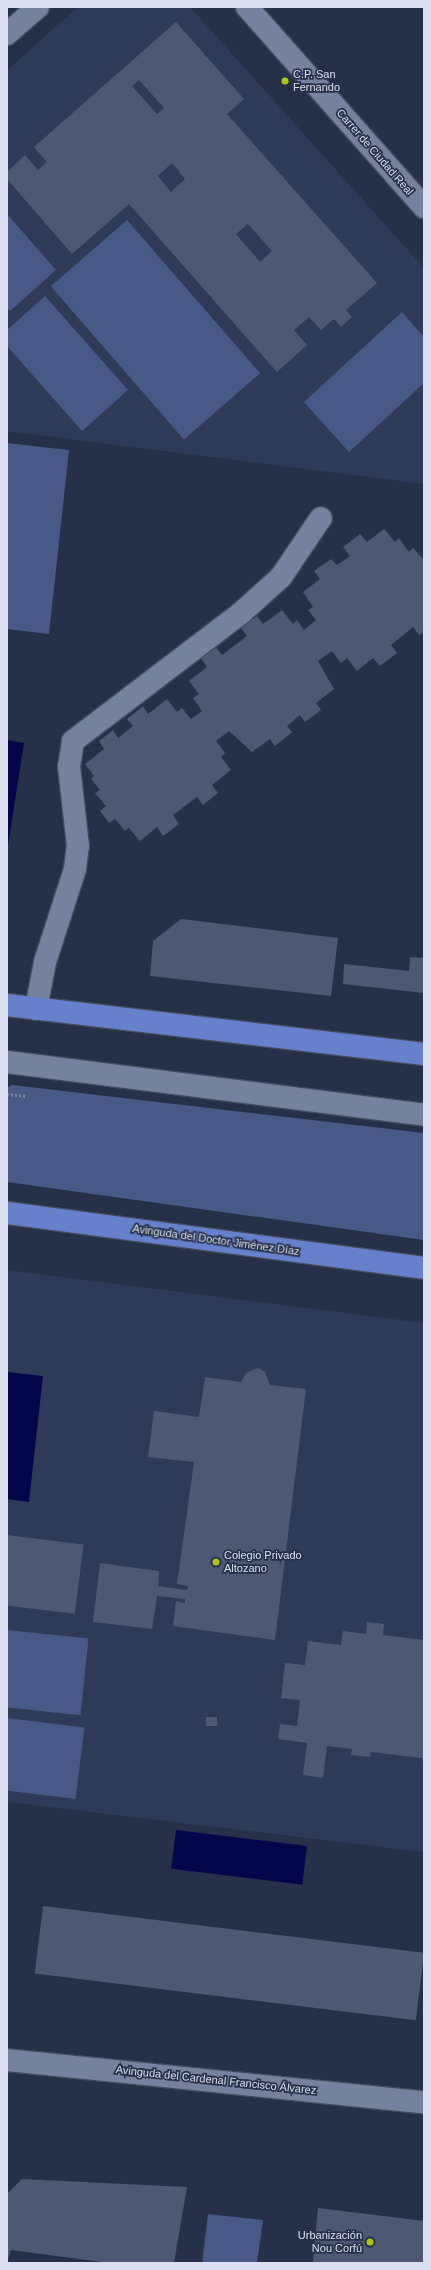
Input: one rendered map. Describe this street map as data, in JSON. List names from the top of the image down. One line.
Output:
{"streets":{"main road":["Avinguda del Doctor Jiménez Díaz"],"street":["Carrer de Ciudad Real","Avinguda del Cardenal Francisco Álvarez"]},"places":["C.P. San Fernando","Colegio Privado Altozano","Urbanización Nou Corfú"]}
